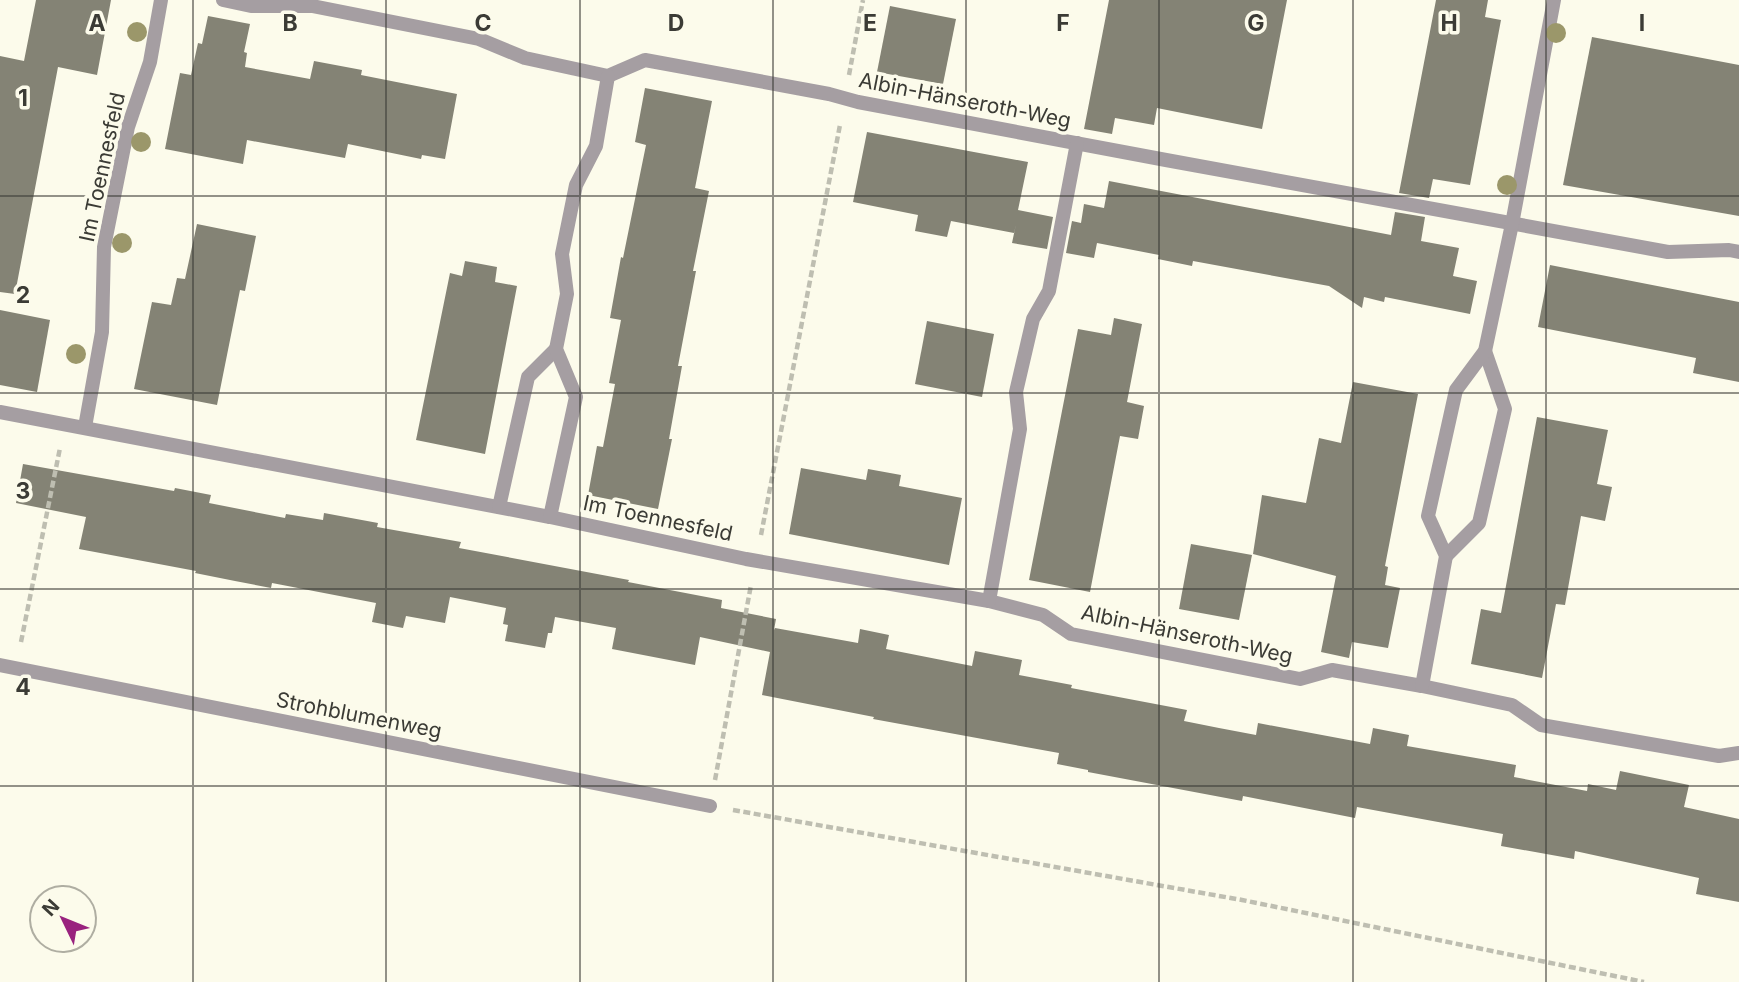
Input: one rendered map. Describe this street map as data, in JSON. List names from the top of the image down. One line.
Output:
{"streets":{"street":["Albin-Hänseroth-Weg","Im Toennesfeld","Strohblumenweg"]},"crossings":[["Albin-Hänseroth-Weg","Im Toennesfeld"]],"north":"top left","grid":{"columns":["A","B","C","D","E","F","G","H","I"],"rows":["1","2","3","4"]}}
